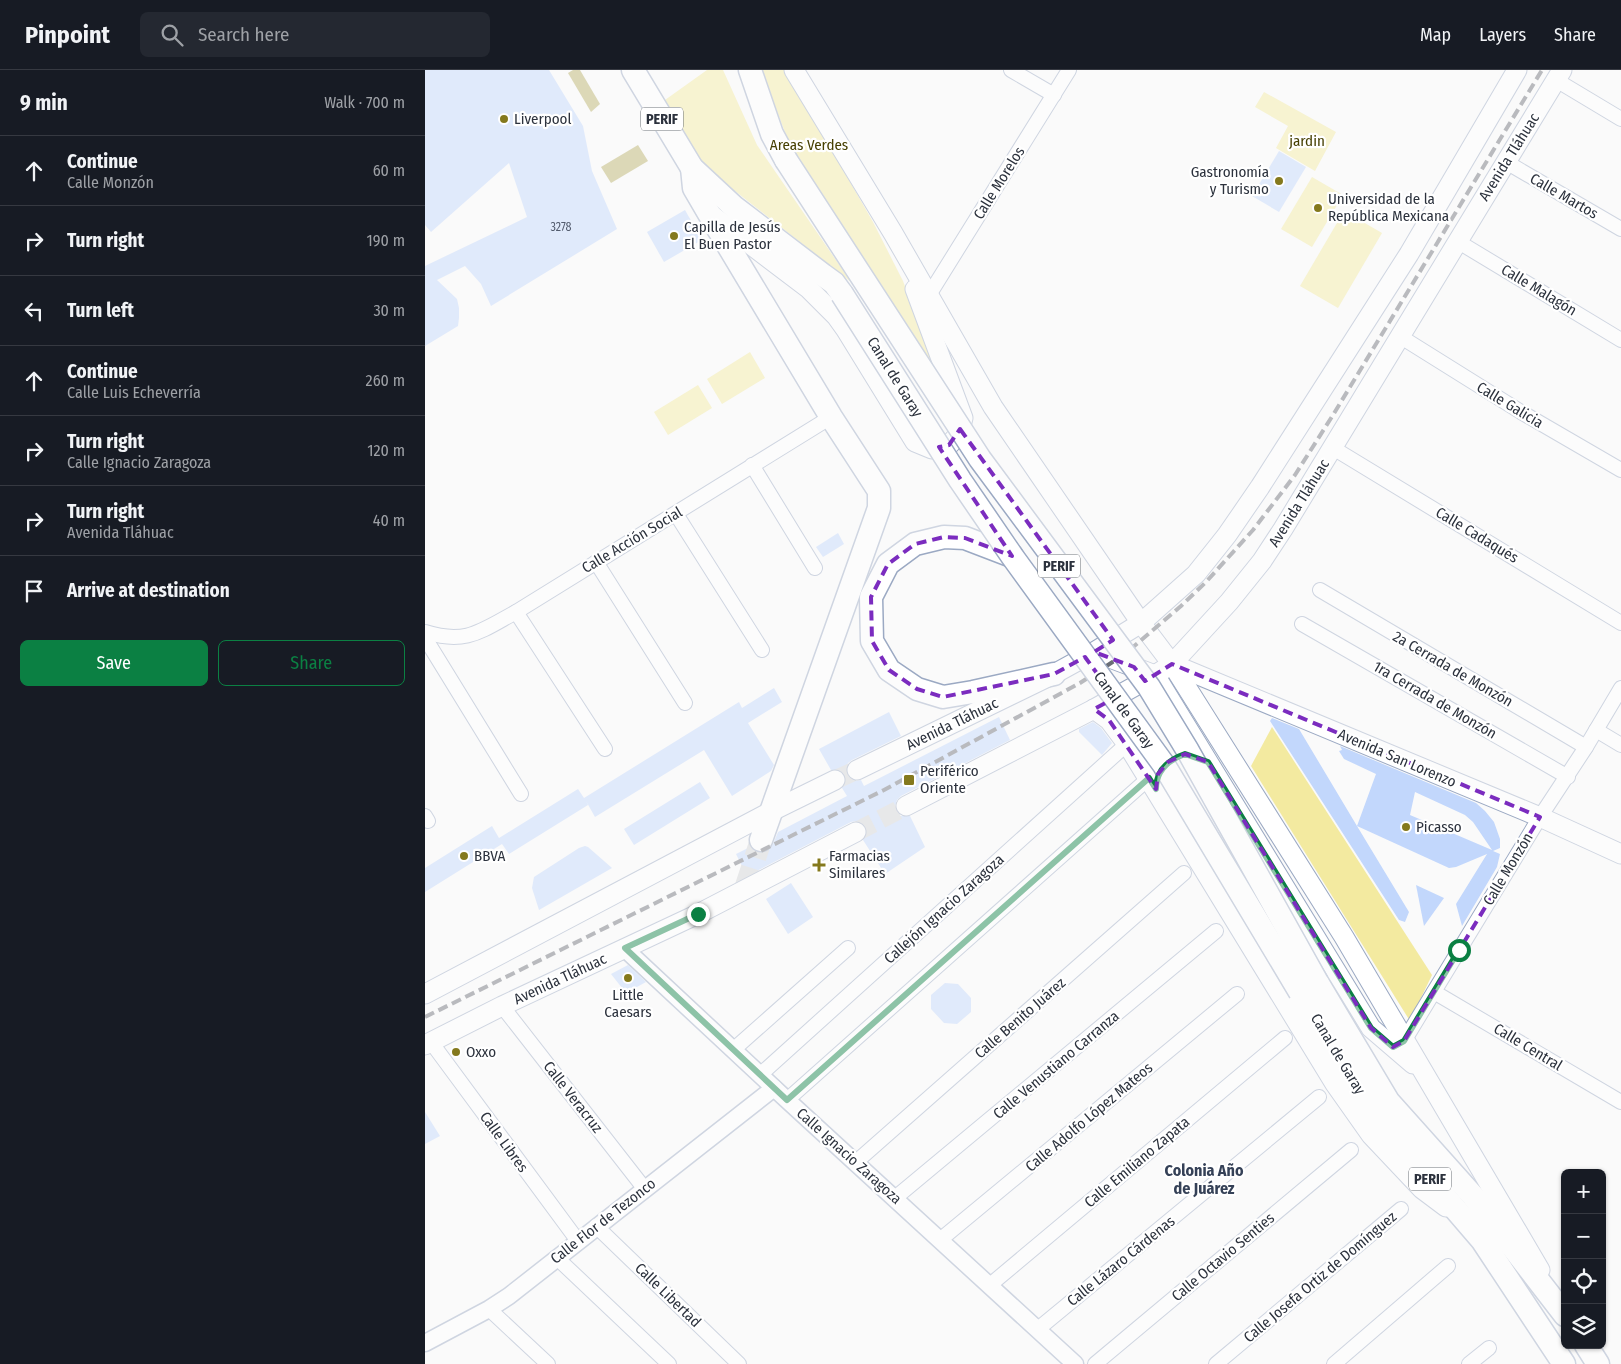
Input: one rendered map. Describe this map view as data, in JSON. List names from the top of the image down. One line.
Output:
{"streets":{"highway":["PERIF","Canal de Garay"],"main road":["Avenida Tláhuac","Avenida San Lorenzo"],"street":["Calle Morelos","Calle Martos","Calle Malagón","Calle Galicia","Calle Cadaqués","Calle Acción Social","2a Cerrada de Monzón","1ra Cerrada de Monzón","Calle Monzón","Callejón Ignacio Zaragoza","Calle Benito Juárez","Calle Central","Calle Venustiano Carranza","Calle Veracruz","Calle Adolfo López Mateos","Calle Libres","Calle Ignacio Zaragoza","Calle Emiliano Zapata","Calle Flor de Tezonco","Calle Octavio Senties","Calle Lázaro Cárdenas","Calle Josefa Ortiz de Domínguez","Calle Libertad"]},"crossings":[["PERIF","Canal de Garay"],["Avenida Tláhuac","Calle Martos"],["Avenida Tláhuac","Calle Malagón"],["Avenida Tláhuac","Canal de Garay"],["Avenida Tláhuac","Calle Galicia"],["Avenida Tláhuac","Calle Cadaqués"],["Avenida Tláhuac","Avenida San Lorenzo"],["Avenida Tláhuac","Calle Veracruz"],["Avenida Tláhuac","Calle Libres"],["Avenida Tláhuac","Calle Ignacio Zaragoza"],["Calle Morelos","Canal de Garay"],["Canal de Garay","Avenida San Lorenzo"],["Canal de Garay","Calle Monzón"],["2a Cerrada de Monzón","Calle Monzón"],["1ra Cerrada de Monzón","Calle Monzón"],["Avenida San Lorenzo","Calle Monzón"],["Calle Monzón","Calle Central"],["Callejón Ignacio Zaragoza","Calle Ignacio Zaragoza"],["Calle Benito Juárez","Calle Ignacio Zaragoza"],["Calle Venustiano Carranza","Calle Ignacio Zaragoza"],["Calle Veracruz","Calle Flor de Tezonco"],["Calle Adolfo López Mateos","Calle Ignacio Zaragoza"],["Calle Libres","Calle Flor de Tezonco"],["Calle Ignacio Zaragoza","Calle Emiliano Zapata"],["Calle Ignacio Zaragoza","Calle Flor de Tezonco"],["Calle Ignacio Zaragoza","Calle Lázaro Cárdenas"],["Calle Flor de Tezonco","Calle Libertad"]],"districts":["Colonia Año de Juárez"],"parks":["jardin","Areas Verdes"],"places":{"other":["Liverpool","Gastronomía y Turismo","Universidad de la República Mexicana","Capilla de Jesús El Buen Pastor","Picasso","BBVA","Little Caesars","Oxxo"],"transit":["Periférico Oriente"],"health":["Farmacias Similares"]},"house_numbers":["3278"],"page":{"header":"Pinpoint","search":"Search here","nav":["Map","Layers","Share"],"heading":["9 min","Walk · 700 m"],"list":[["Continue","Calle Monzón","60 m"],["Turn right","190 m"],["Turn left","30 m"],["Continue","Calle Luis Echeverría","260 m"],["Turn right","Calle Ignacio Zaragoza","120 m"],["Turn right","Avenida Tláhuac","40 m"],"Arrive at destination"],"buttons":["Save","Share"],"map_buttons":["+","−"]}}
